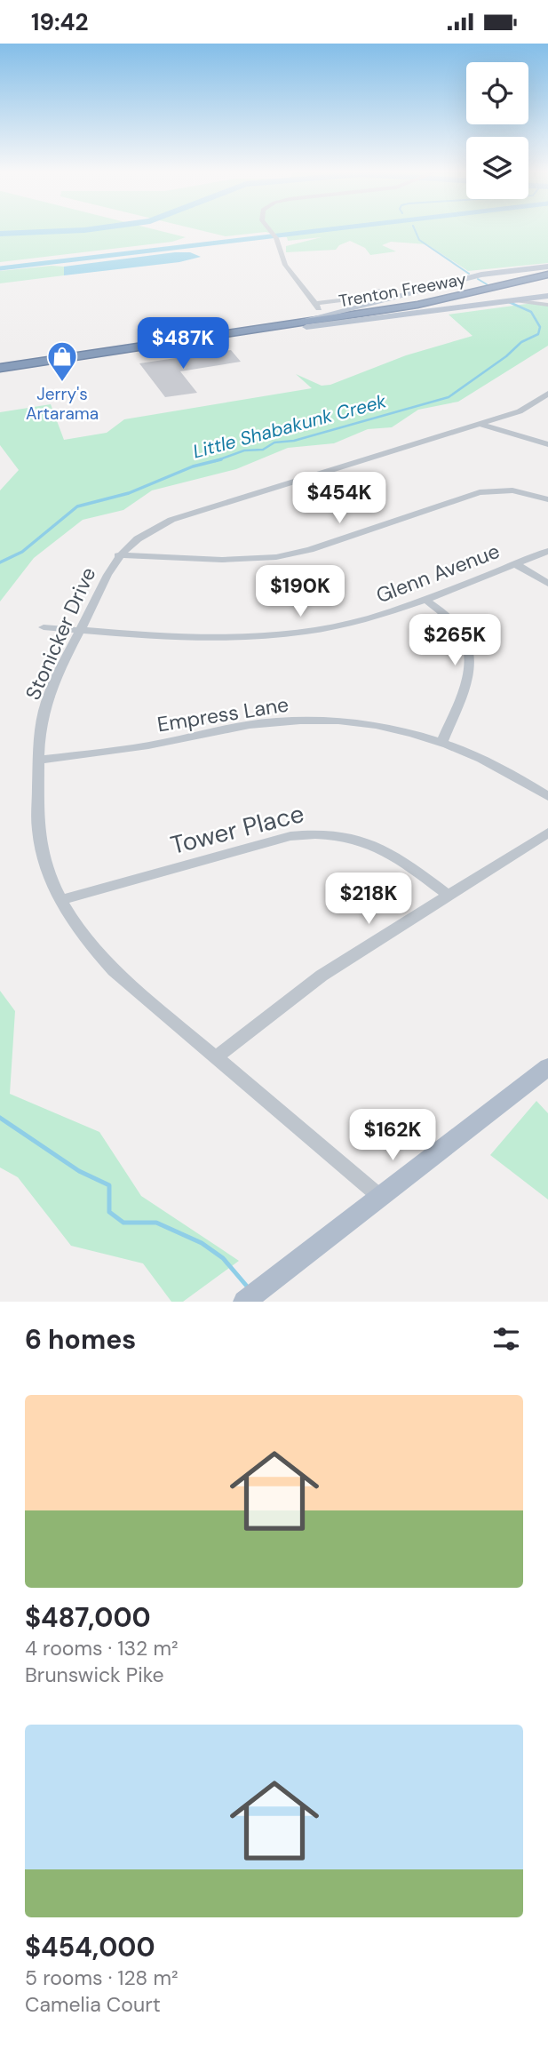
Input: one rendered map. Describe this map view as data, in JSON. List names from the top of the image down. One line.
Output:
{"streets":{"highway":["Trenton Freeway"],"street":["Glenn Avenue","Stonicker Drive","Empress Lane","Tower Place"]},"crossings":[["Glenn Avenue","Stonicker Drive"],["Stonicker Drive","Empress Lane"],["Stonicker Drive","Tower Place"]],"water":["Little Shabakunk Creek"],"places":{"shop":["Jerry's Artarama"]},"page":{"status":"19:42","price":["$487K","$454K","$190K","$265K","$218K","$162K"],"heading":"6 homes","list":[{"name":"$487,000","note":"4 rooms · 132 m² · Brunswick Pike"},{"name":"$454,000","note":"5 rooms · 128 m² · Camelia Court"}]}}
